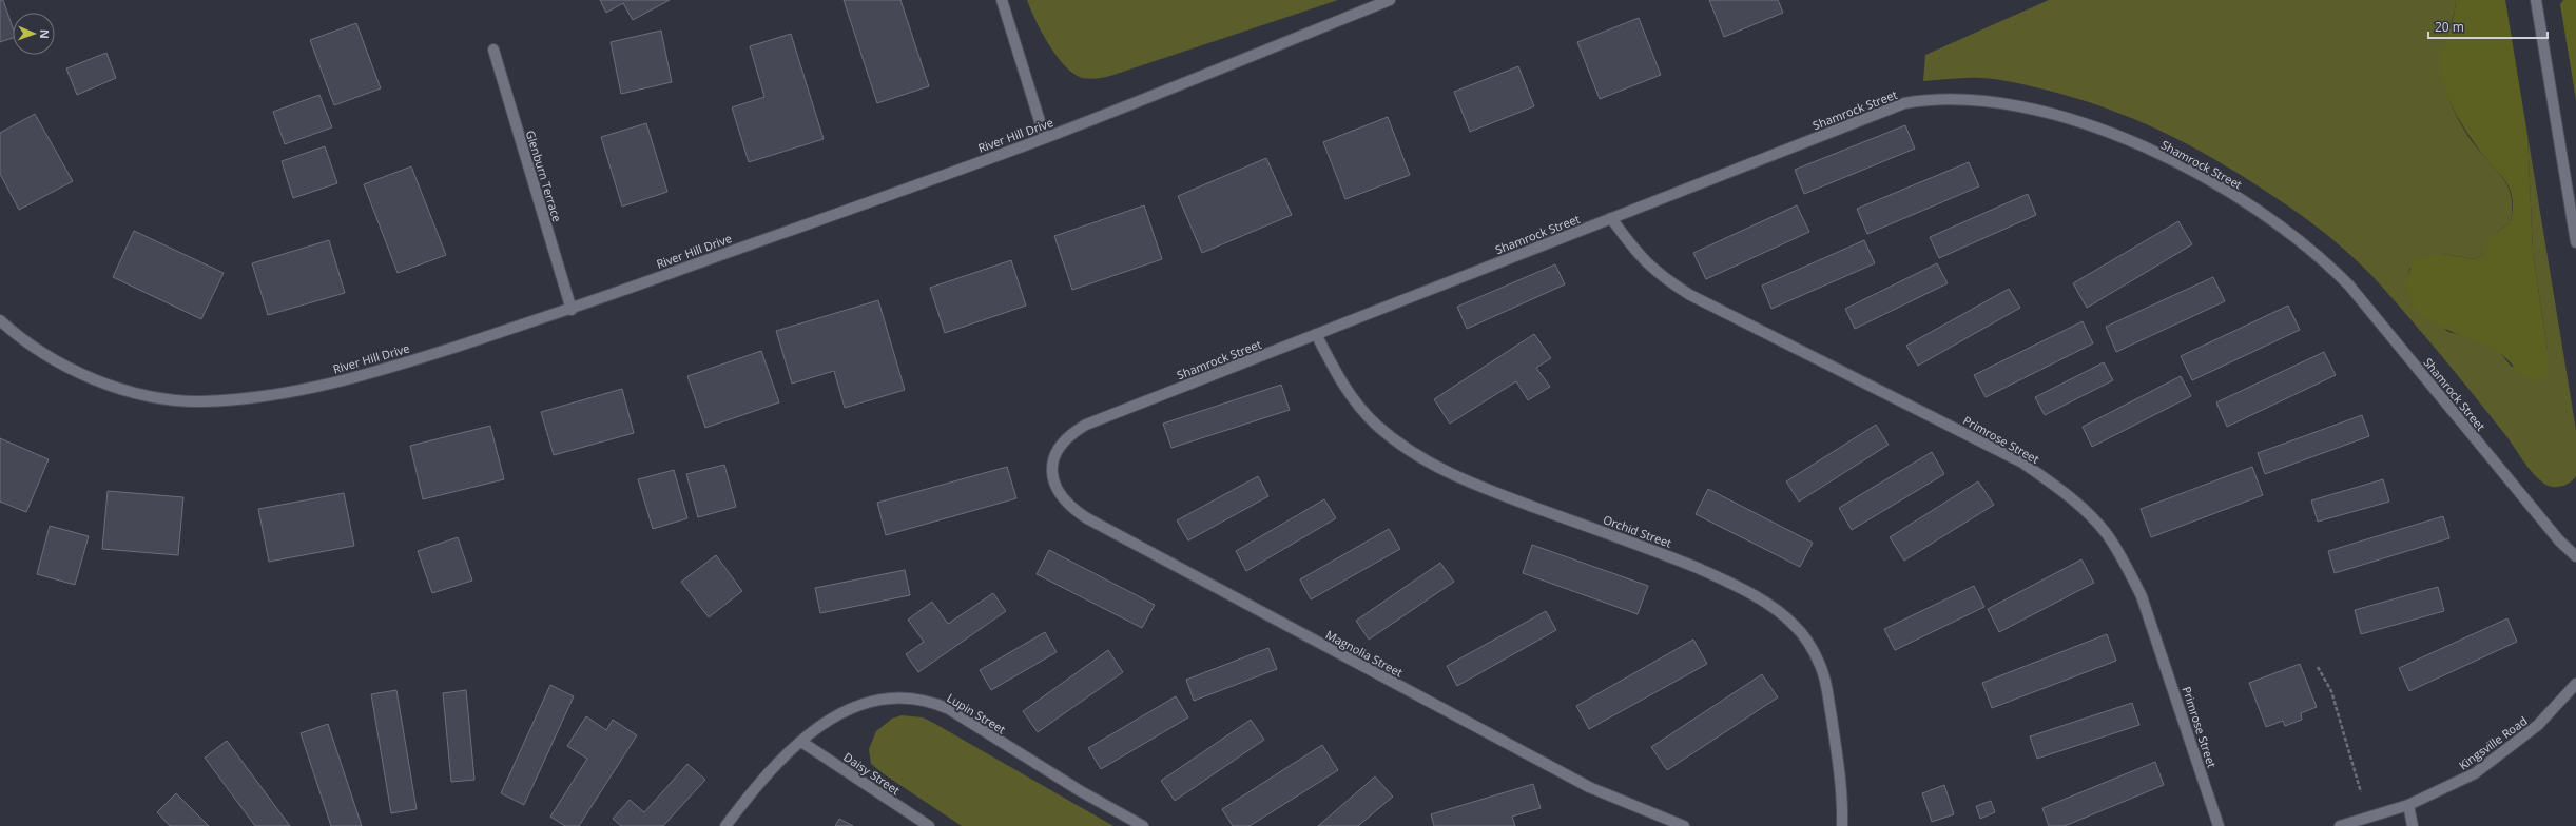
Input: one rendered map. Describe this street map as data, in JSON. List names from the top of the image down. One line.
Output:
{"streets":{"street":["Shamrock Street","River Hill Drive","Glenburn Terrace","Primrose Street","Orchid Street","Magnolia Street","Lupin Street","Kingsville Road","Daisy Street"]},"crossings":[["Shamrock Street","Primrose Street"],["Shamrock Street","Orchid Street"],["Shamrock Street","Magnolia Street"],["River Hill Drive","Glenburn Terrace"],["Lupin Street","Daisy Street"]],"scale_bar":"20 m","north":"right"}
